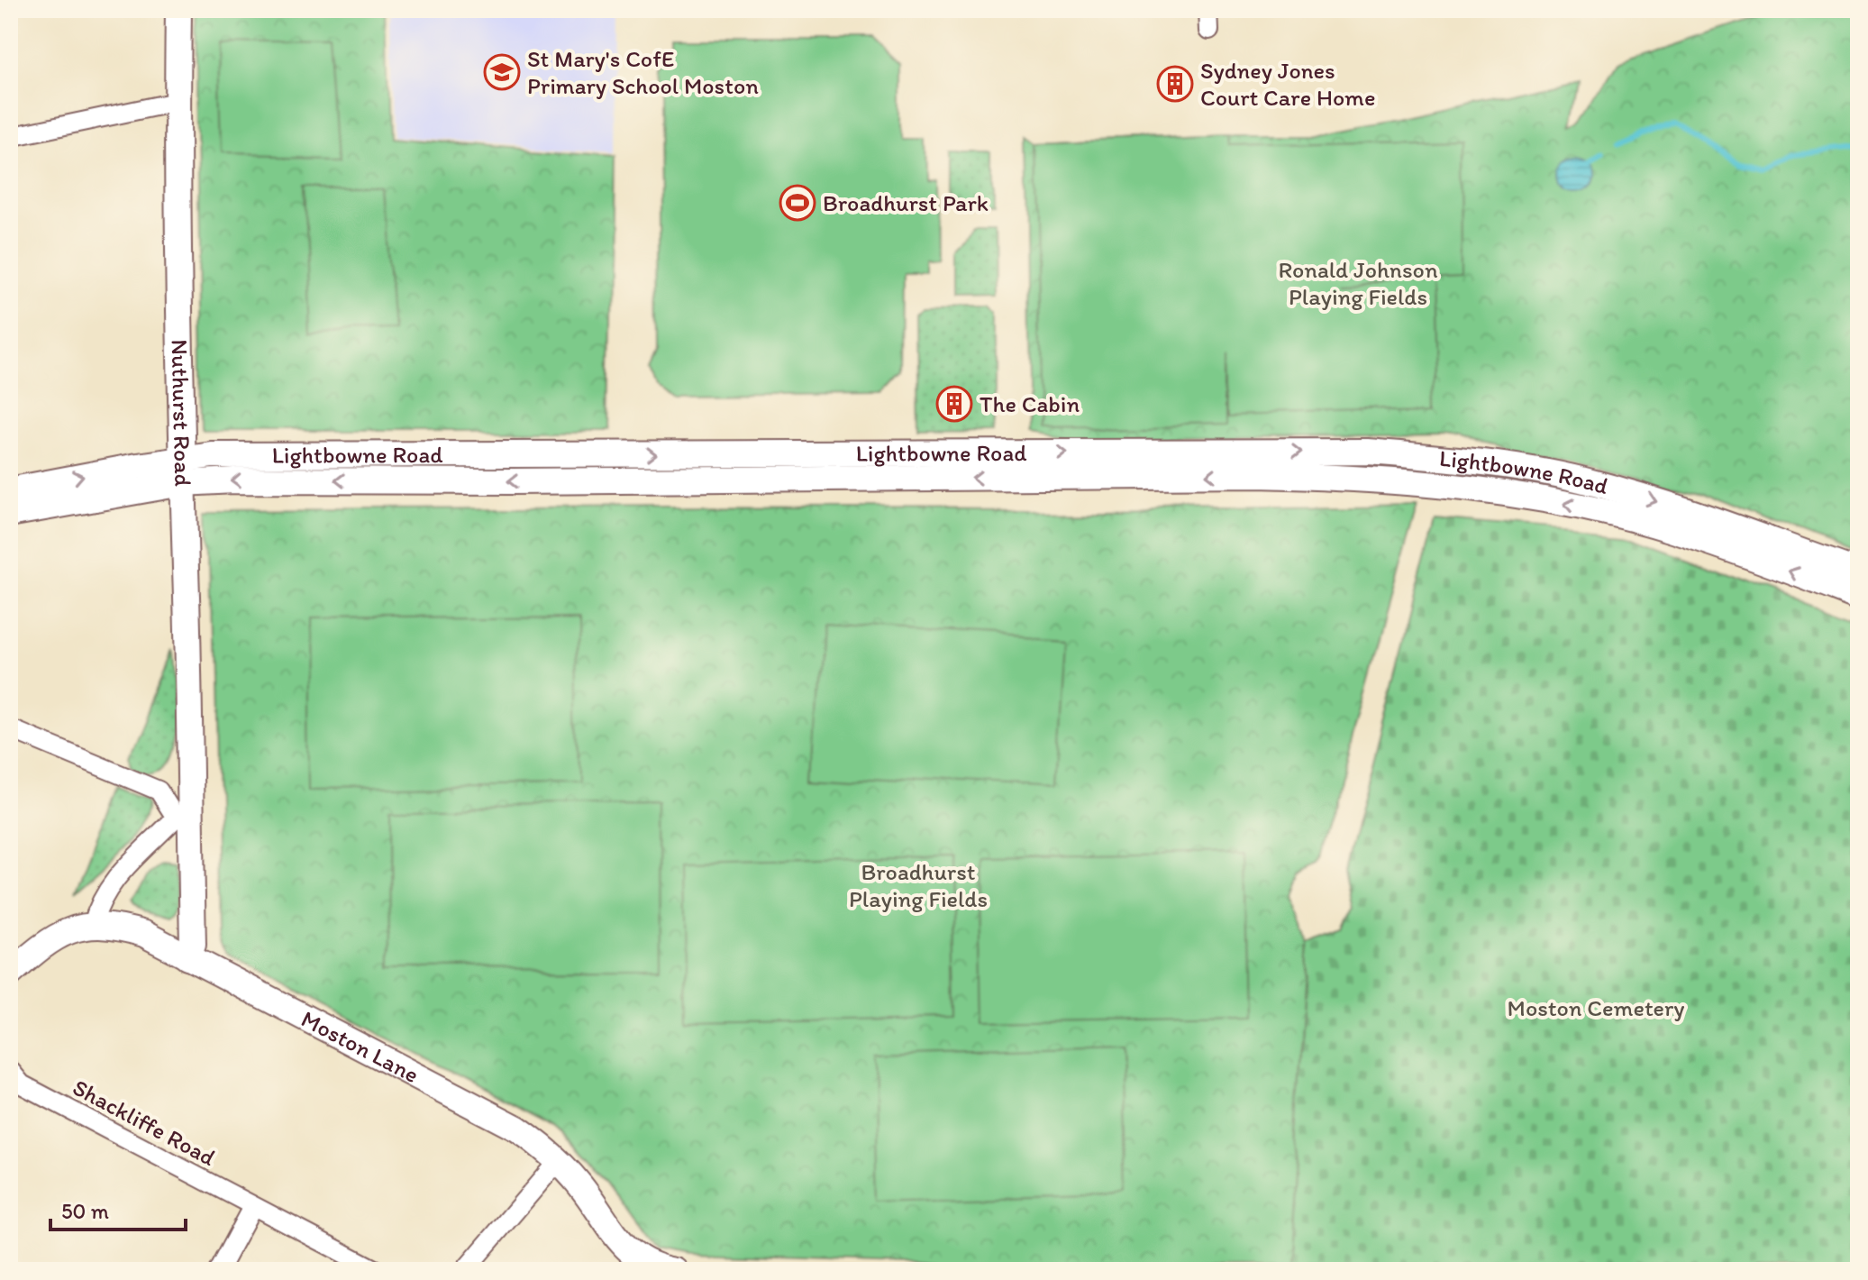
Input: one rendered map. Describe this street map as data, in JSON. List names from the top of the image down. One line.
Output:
{"streets":{"main road":["Nuthurst Road","Lightbowne Road","Moston Lane"],"street":["Shackliffe Road"]},"crossings":[["Nuthurst Road","Lightbowne Road"],["Nuthurst Road","Moston Lane"]],"parks":["Ronald Johnson Playing Fields","Broadhurst Playing Fields","Moston Cemetery"],"places":{"school or university":["St Mary's CofE Primary School Moston"],"building":["Sydney Jones Court Care Home","The Cabin"],"sports":["Broadhurst Park"]},"scale_bar":"50 m"}
